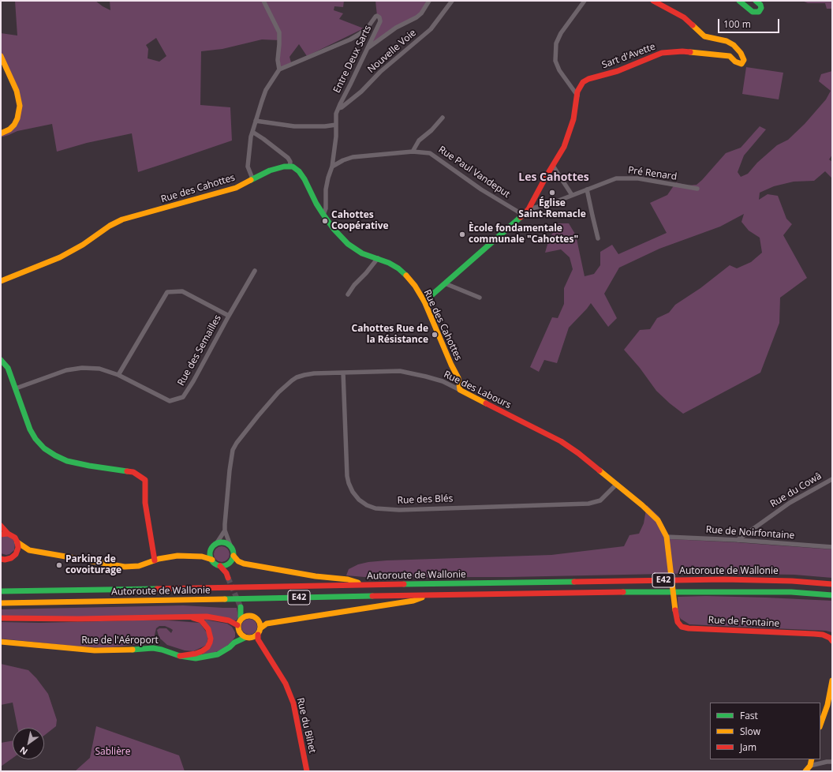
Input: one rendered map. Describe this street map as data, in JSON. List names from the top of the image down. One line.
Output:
{"streets":{"main road":["Sart d'Avette","Rue des Cahottes","Rue des Labours","Autoroute de Wallonie","E42","Rue de Fontaine","Rue de l'Aéroport","Rue du Bihet"],"street":["Nouvelle Voie","Entre Deux Sarts","Rue Paul Vandeput","Pré Renard","Rue des Semailles","Rue du Cowâ","Rue des Blés","Rue de Noirfontaine"]},"crossings":[["Nouvelle Voie","Entre Deux Sarts"],["Sart d'Avette","Rue Paul Vandeput"],["Sart d'Avette","Pré Renard"],["Sart d'Avette","Rue des Cahottes"],["Entre Deux Sarts","Rue Paul Vandeput"],["Rue des Cahottes","Rue des Labours"],["Rue des Labours","Rue des Blés"],["Rue des Labours","Rue de Noirfontaine"],["Rue des Labours","Rue de Fontaine"],["Rue du Cowâ","Rue de Noirfontaine"],["Rue de l'Aéroport","Rue du Bihet"]],"districts":["Les Cahottes"],"parks":["Sablière"],"places":["Église Saint-Remacle","Cahottes Coopérative","Ècole fondamentale communale \"Cahottes\"","Cahottes Rue de la Résistance","Parking de covoiturage"],"legend":["Fast","Slow","Jam"],"scale_bar":"100 m","north":"bottom left"}
